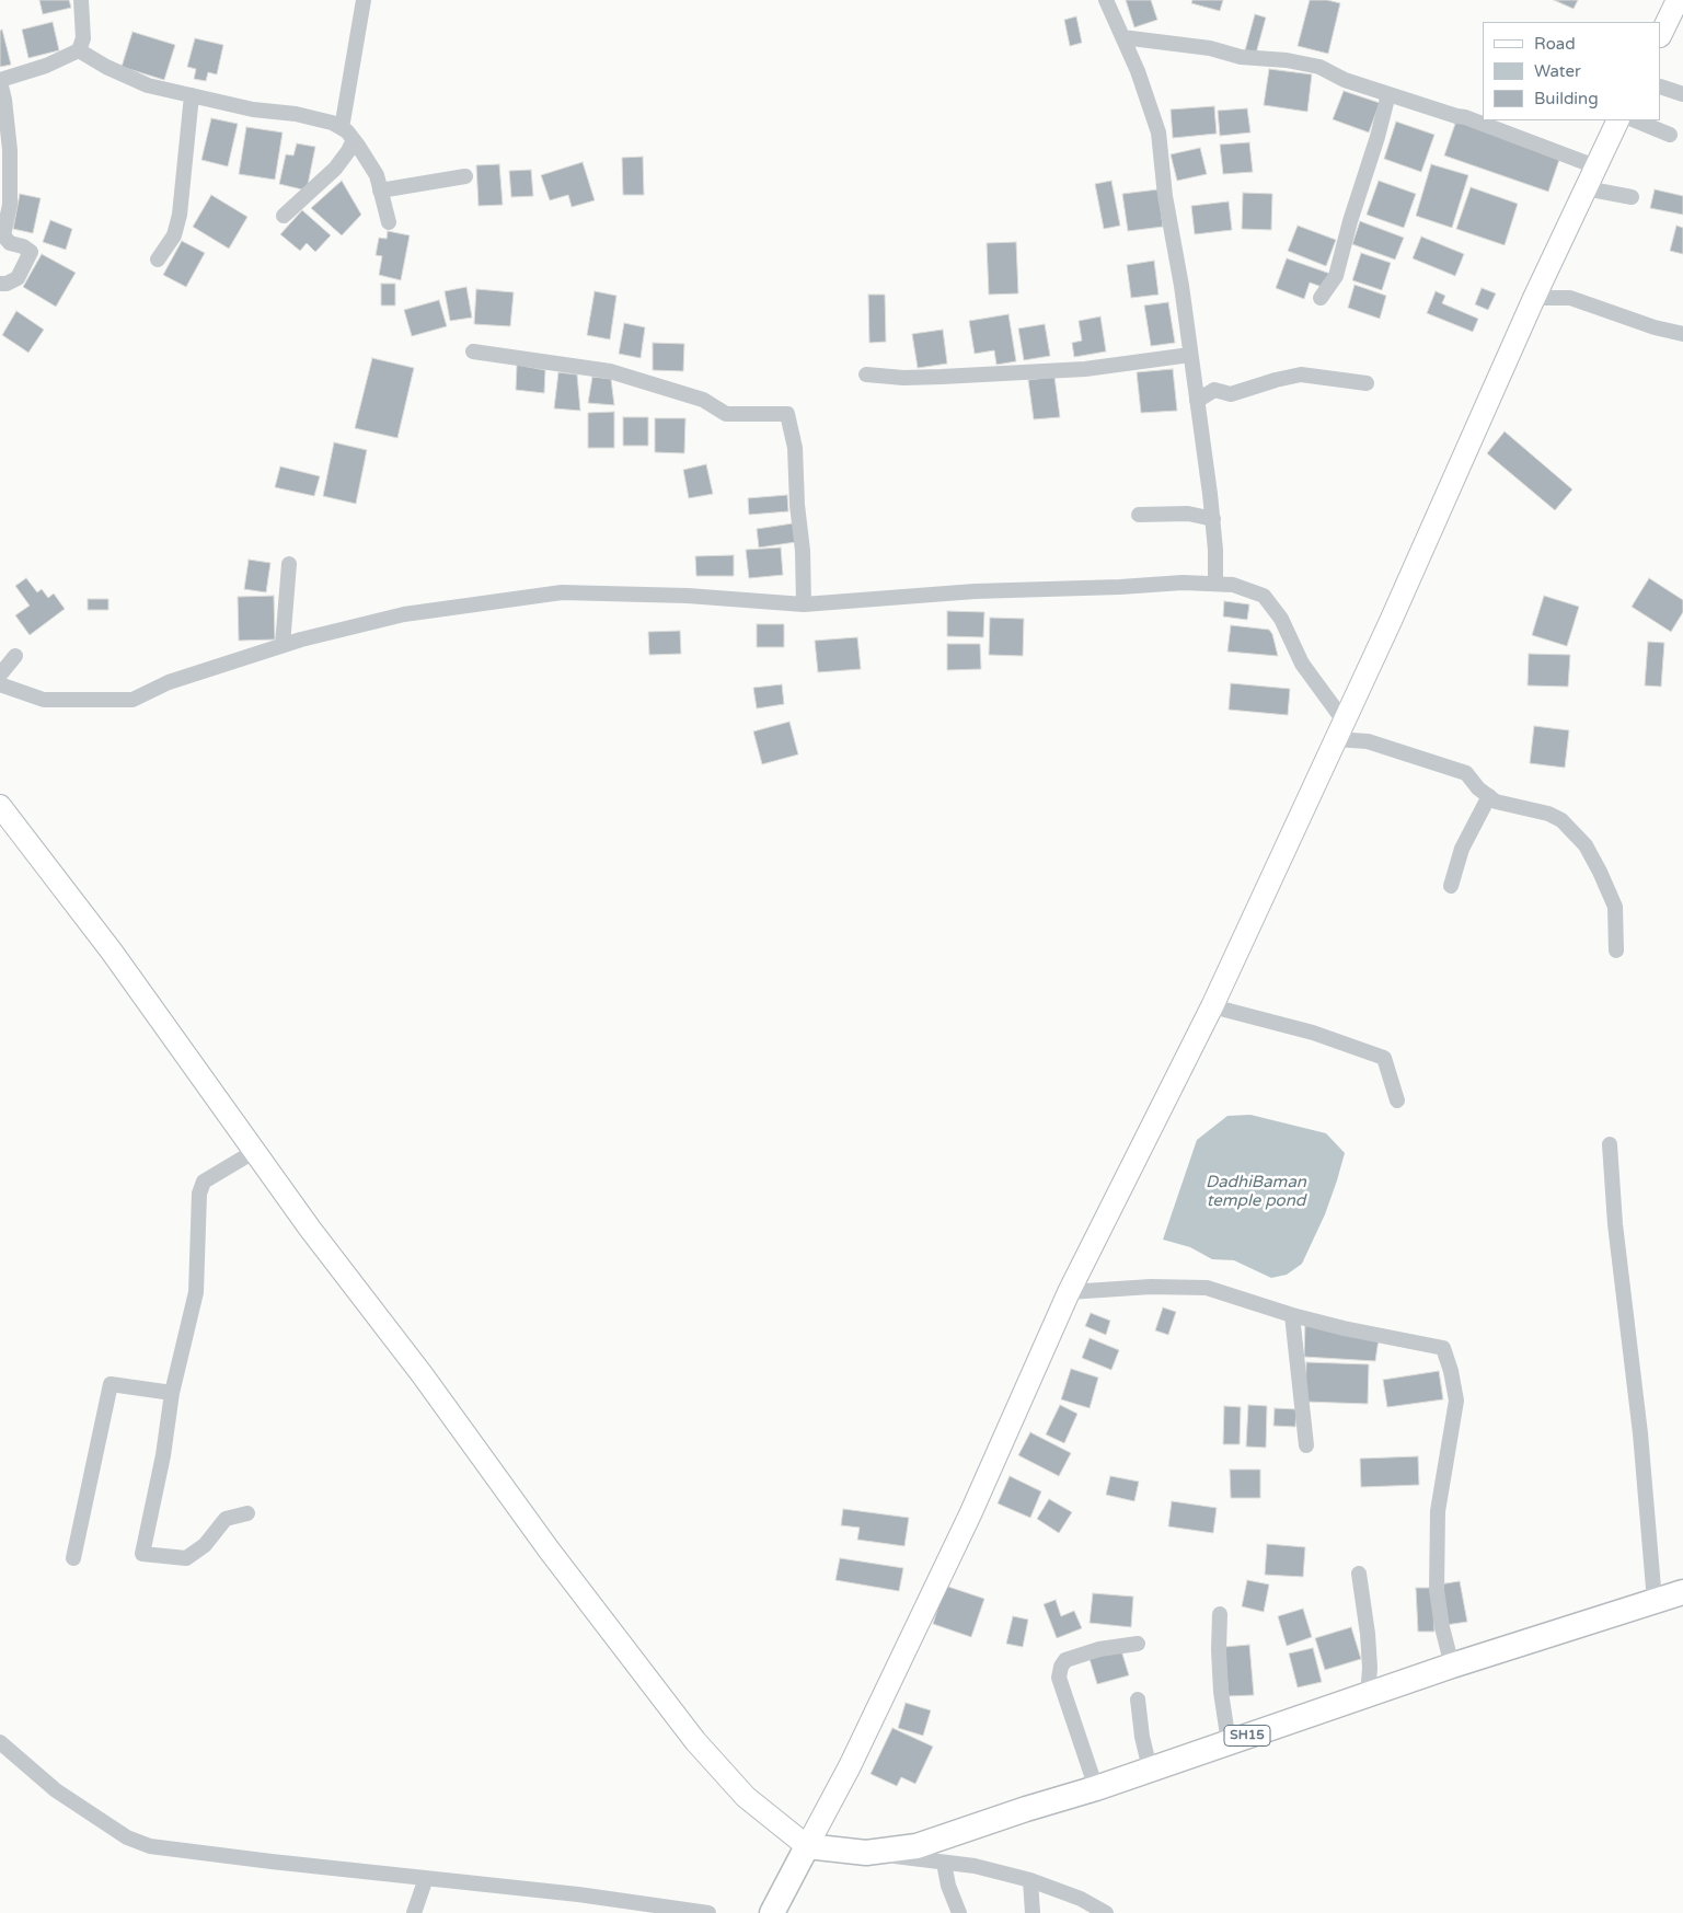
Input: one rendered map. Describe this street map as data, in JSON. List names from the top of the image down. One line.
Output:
{"streets":{"main road":["SH15"]},"water":["DadhiBaman temple pond"],"legend":["Road","Water","Building"]}
